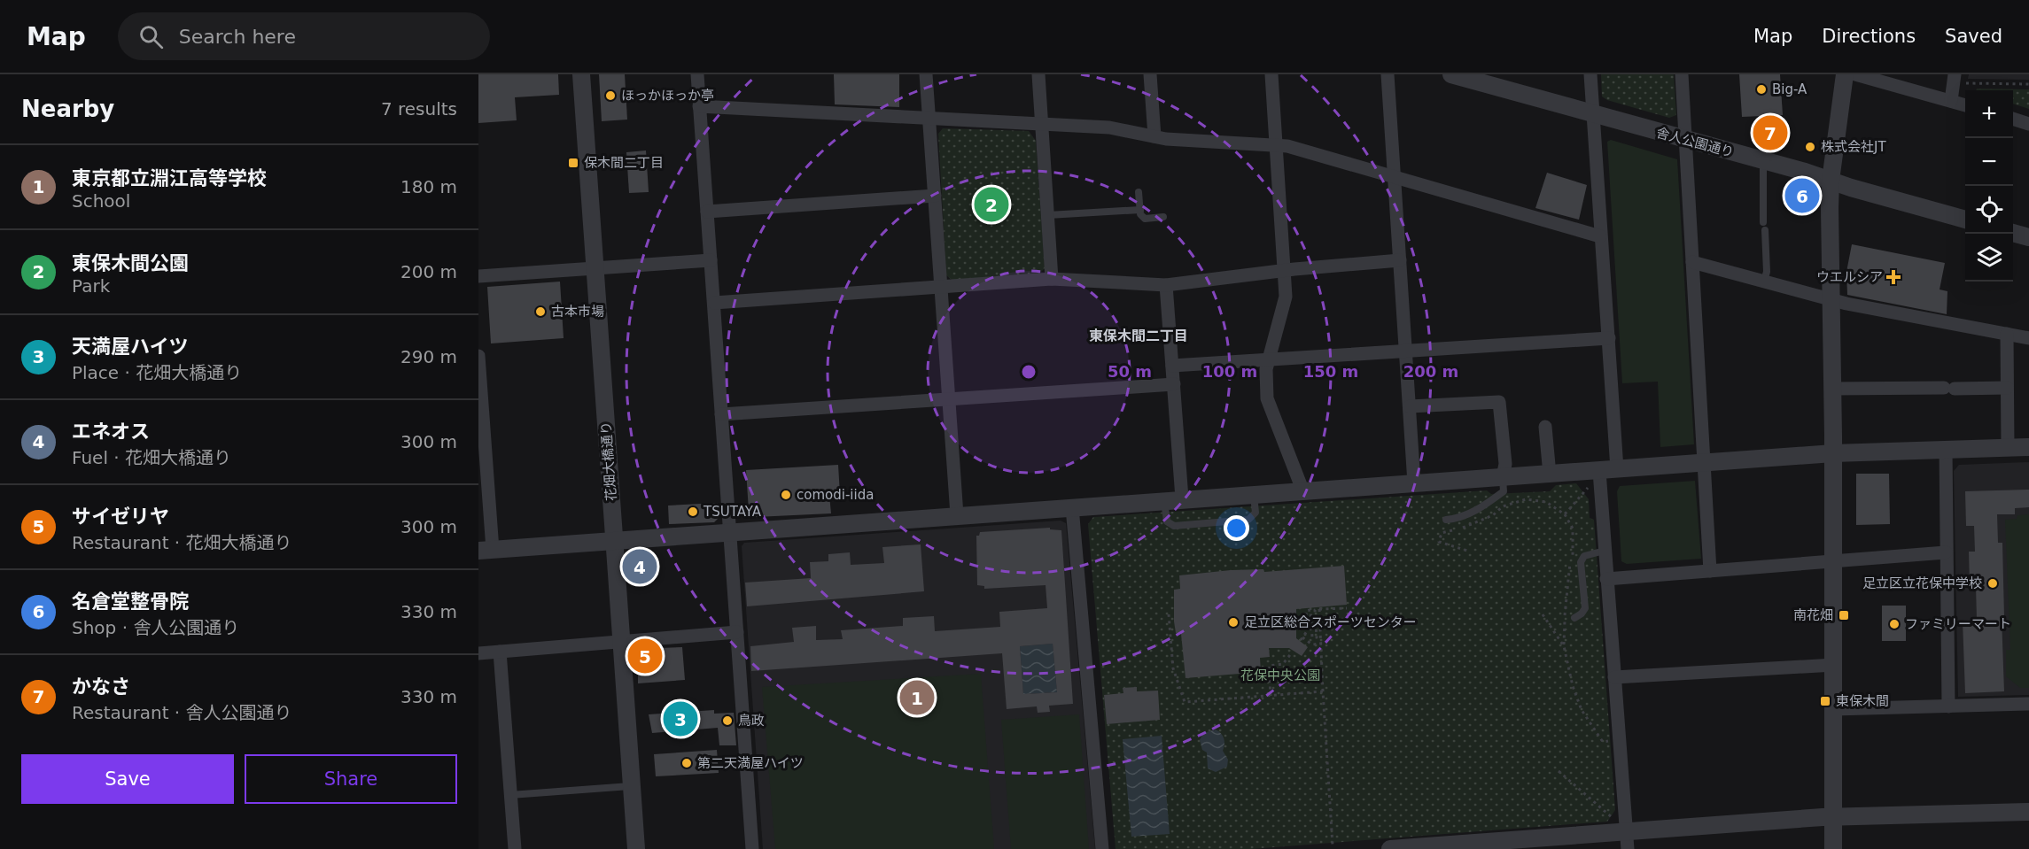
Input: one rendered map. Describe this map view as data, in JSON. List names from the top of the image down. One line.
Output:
{"streets":{"street":["舎人公園通り","花畑大橋通り"]},"districts":["東保木間二丁目"],"parks":["花保中央公園"],"places":{"other":["Big-A","ほっかほっか亭","株式会社JT","古本市場","comodi-iida","TSUTAYA","足立区立花保中学校","足立区総合スポーツセンター","ファミリーマート","鳥政","第二天満屋ハイツ"],"transit":["保木間二丁目","南花畑","東保木間"],"health":["ウエルシア"]},"page":{"header":"Map","search":"Search here","nav":["Map","Directions","Saved"],"heading":["Nearby","7 results"],"map_buttons":["+","−"],"pins":["7","6","2","4","5","1","3"],"list":[{"mark":"1","name":"東京都立淵江高等学校","note":"School","value":"180 m"},{"mark":"2","name":"東保木間公園","note":"Park","value":"200 m"},{"mark":"3","name":"天満屋ハイツ","note":"Place · 花畑大橋通り","value":"290 m"},{"mark":"4","name":"エネオス","note":"Fuel · 花畑大橋通り","value":"300 m"},{"mark":"5","name":"サイゼリヤ","note":"Restaurant · 花畑大橋通り","value":"300 m"},{"mark":"6","name":"名倉堂整骨院","note":"Shop · 舎人公園通り","value":"330 m"},{"mark":"7","name":"かなさ","note":"Restaurant · 舎人公園通り","value":"330 m"}],"buttons":["Save","Share"]},"rings":["50 m","100 m","150 m","200 m"]}
